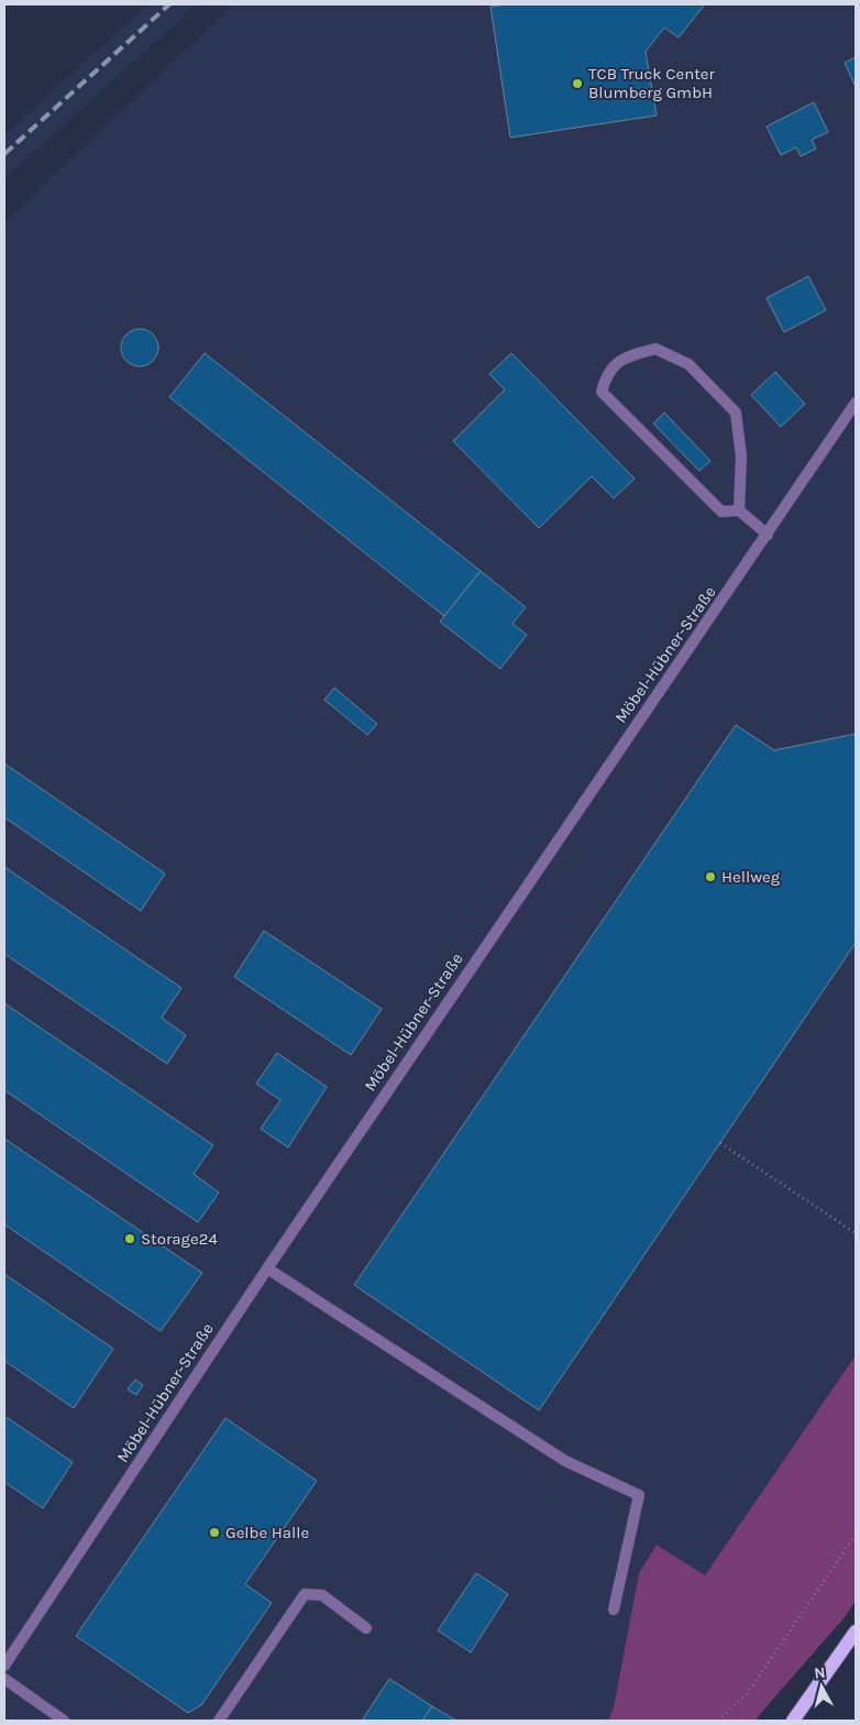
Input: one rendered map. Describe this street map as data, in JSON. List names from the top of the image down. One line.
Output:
{"streets":{"street":["Möbel-Hübner-Straße"]},"places":["TCB Truck Center Blumberg GmbH","Hellweg","Storage24","Gelbe Halle"],"north":"top"}
